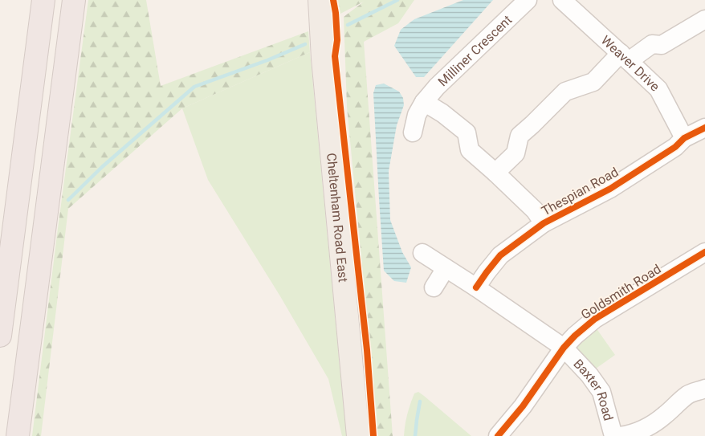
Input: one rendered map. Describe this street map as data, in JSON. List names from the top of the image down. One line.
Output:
{"streets":{"main road":["Cheltenham Road East"],"street":["Milliner Crescent","Weaver Drive","Thespian Road","Goldsmith Road","Baxter Road"]},"crossings":[["Weaver Drive","Thespian Road"],["Goldsmith Road","Baxter Road"]]}
